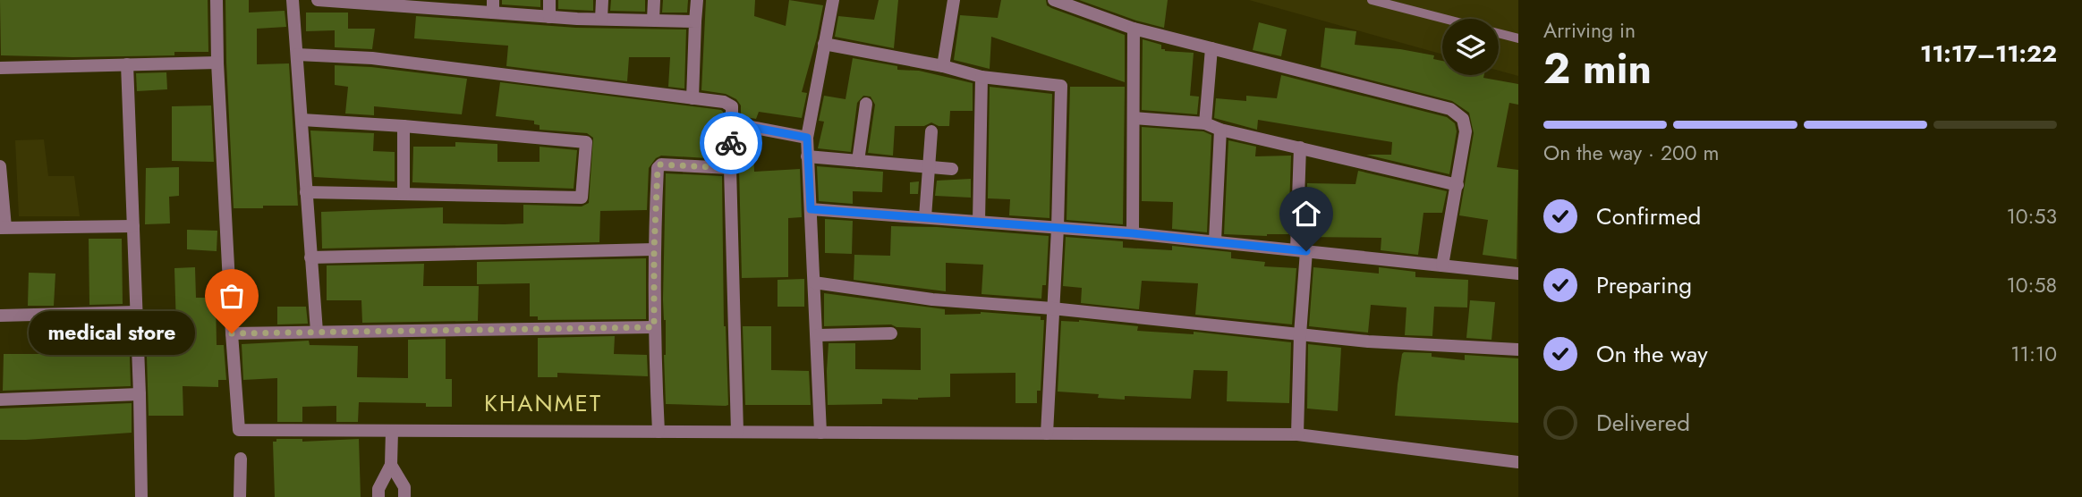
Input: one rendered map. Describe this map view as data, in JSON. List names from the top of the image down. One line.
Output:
{"districts":["KHANMET"],"places":["medical store"],"page":{"heading":["2 min","Arriving in","11:17–11:22"],"bar":"On the way · 200 m","list":[["Confirmed","10:53"],["Preparing","10:58"],["On the way","11:10"],"Delivered"],"bubble":"medical store"}}
